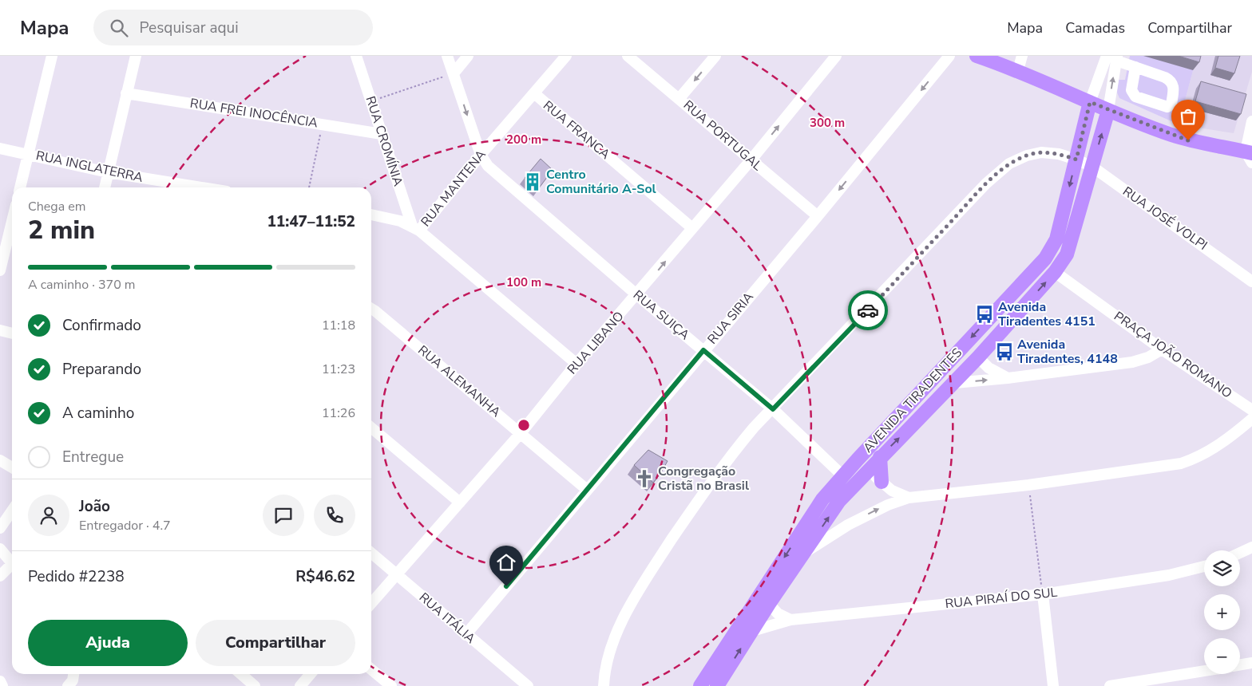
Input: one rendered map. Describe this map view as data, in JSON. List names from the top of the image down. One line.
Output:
{"streets":{"main road":["AVENIDA TIRADENTES"],"street":["RUA FREI INOCÊNCIA","RUA FRANCA","RUA PORTUGAL","RUA CROMÍNIA","RUA INGLATERRA","RUA MANTENA","RUA JOSÉ VOLPI","RUA SUIÇA","RUA SIRIA","RUA LIBANO","PRAÇA JOÃO ROMANO","RUA ALEMANHA","RUA PIRAÍ DO SUL","RUA ITÁLIA"]},"crossings":[["RUA FREI INOCÊNCIA","RUA CROMÍNIA"],["RUA FRANCA","RUA MANTENA"],["RUA FRANCA","RUA LIBANO"],["RUA PORTUGAL","RUA SIRIA"],["RUA PORTUGAL","RUA LIBANO"],["RUA CROMÍNIA","RUA MANTENA"],["RUA MANTENA","RUA SUIÇA"],["RUA JOSÉ VOLPI","RUA SUIÇA"],["RUA JOSÉ VOLPI","AVENIDA TIRADENTES"],["RUA SUIÇA","RUA SIRIA"],["RUA SUIÇA","RUA LIBANO"],["RUA SUIÇA","AVENIDA TIRADENTES"],["RUA SIRIA","RUA ALEMANHA"],["RUA SIRIA","RUA ITÁLIA"],["RUA LIBANO","RUA ALEMANHA"],["RUA LIBANO","RUA ITÁLIA"],["PRAÇA JOÃO ROMANO","AVENIDA TIRADENTES"],["AVENIDA TIRADENTES","RUA PIRAÍ DO SUL"]],"places":{"building":["Centro Comunitário A-Sol"],"bus stop":["Avenida Tiradentes 4151","Avenida Tiradentes, 4148"],"church":["Congregação Cristã no Brasil"]},"page":{"header":"Mapa","search":"Pesquisar aqui","nav":["Mapa","Camadas","Compartilhar"],"heading":["2 min","Chega em","11:47–11:52"],"panel":["João","Entregador · 4.7","Pedido #2238","R$46.62"],"bar":"A caminho · 370 m","list":[["Confirmado","11:18"],["Preparando","11:23"],["A caminho","11:26"],"Entregue"],"map_buttons":["+","−"],"buttons":["Ajuda","Compartilhar"]},"rings":["300 m","200 m","100 m"]}
